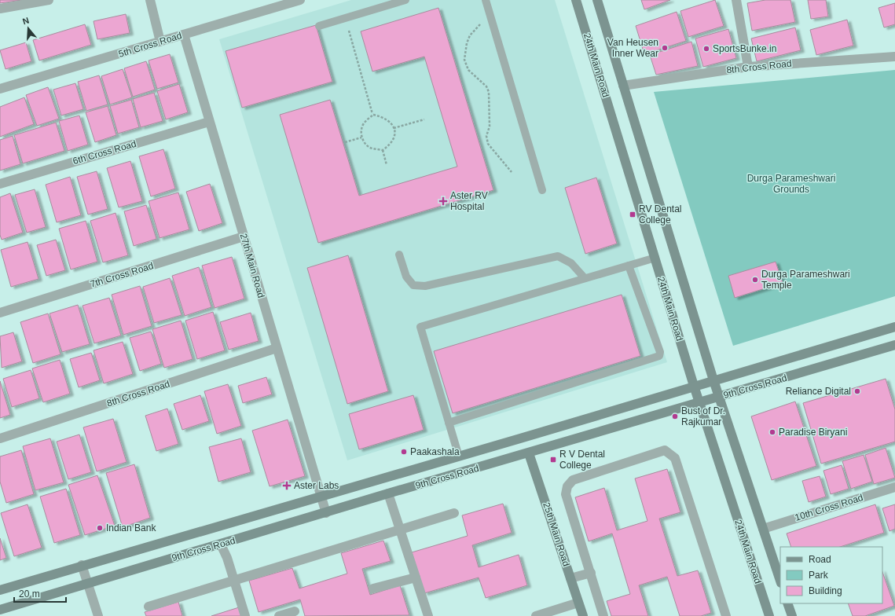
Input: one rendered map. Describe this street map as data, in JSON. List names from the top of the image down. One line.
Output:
{"streets":{"main road":["24th Main Road","9th Cross Road","25th Main Road"],"street":["5th Cross Road","8th Cross Road","6th Cross Road","27th Main Road","7th Cross Road","10th Cross Road"]},"crossings":[["5th Cross Road","27th Main Road"],["24th Main Road","8th Cross Road"],["24th Main Road","9th Cross Road"],["24th Main Road","10th Cross Road"],["8th Cross Road","27th Main Road"],["6th Cross Road","27th Main Road"],["27th Main Road","7th Cross Road"],["27th Main Road","9th Cross Road"],["9th Cross Road","25th Main Road"]],"parks":["Durga Parameshwari Grounds"],"places":{"other":["Van Heusen Inner Wear","SportsBunke.in","Durga Parameshwari Temple","Reliance Digital","Bust of Dr. Rajkumar","Paradise Biryani","Paakashala","Indian Bank"],"health":["Aster RV Hospital","Aster Labs"],"transit":["RV Dental College","R V Dental College"]},"legend":["Road","Park","Building"],"scale_bar":"20 m","north":"top"}
